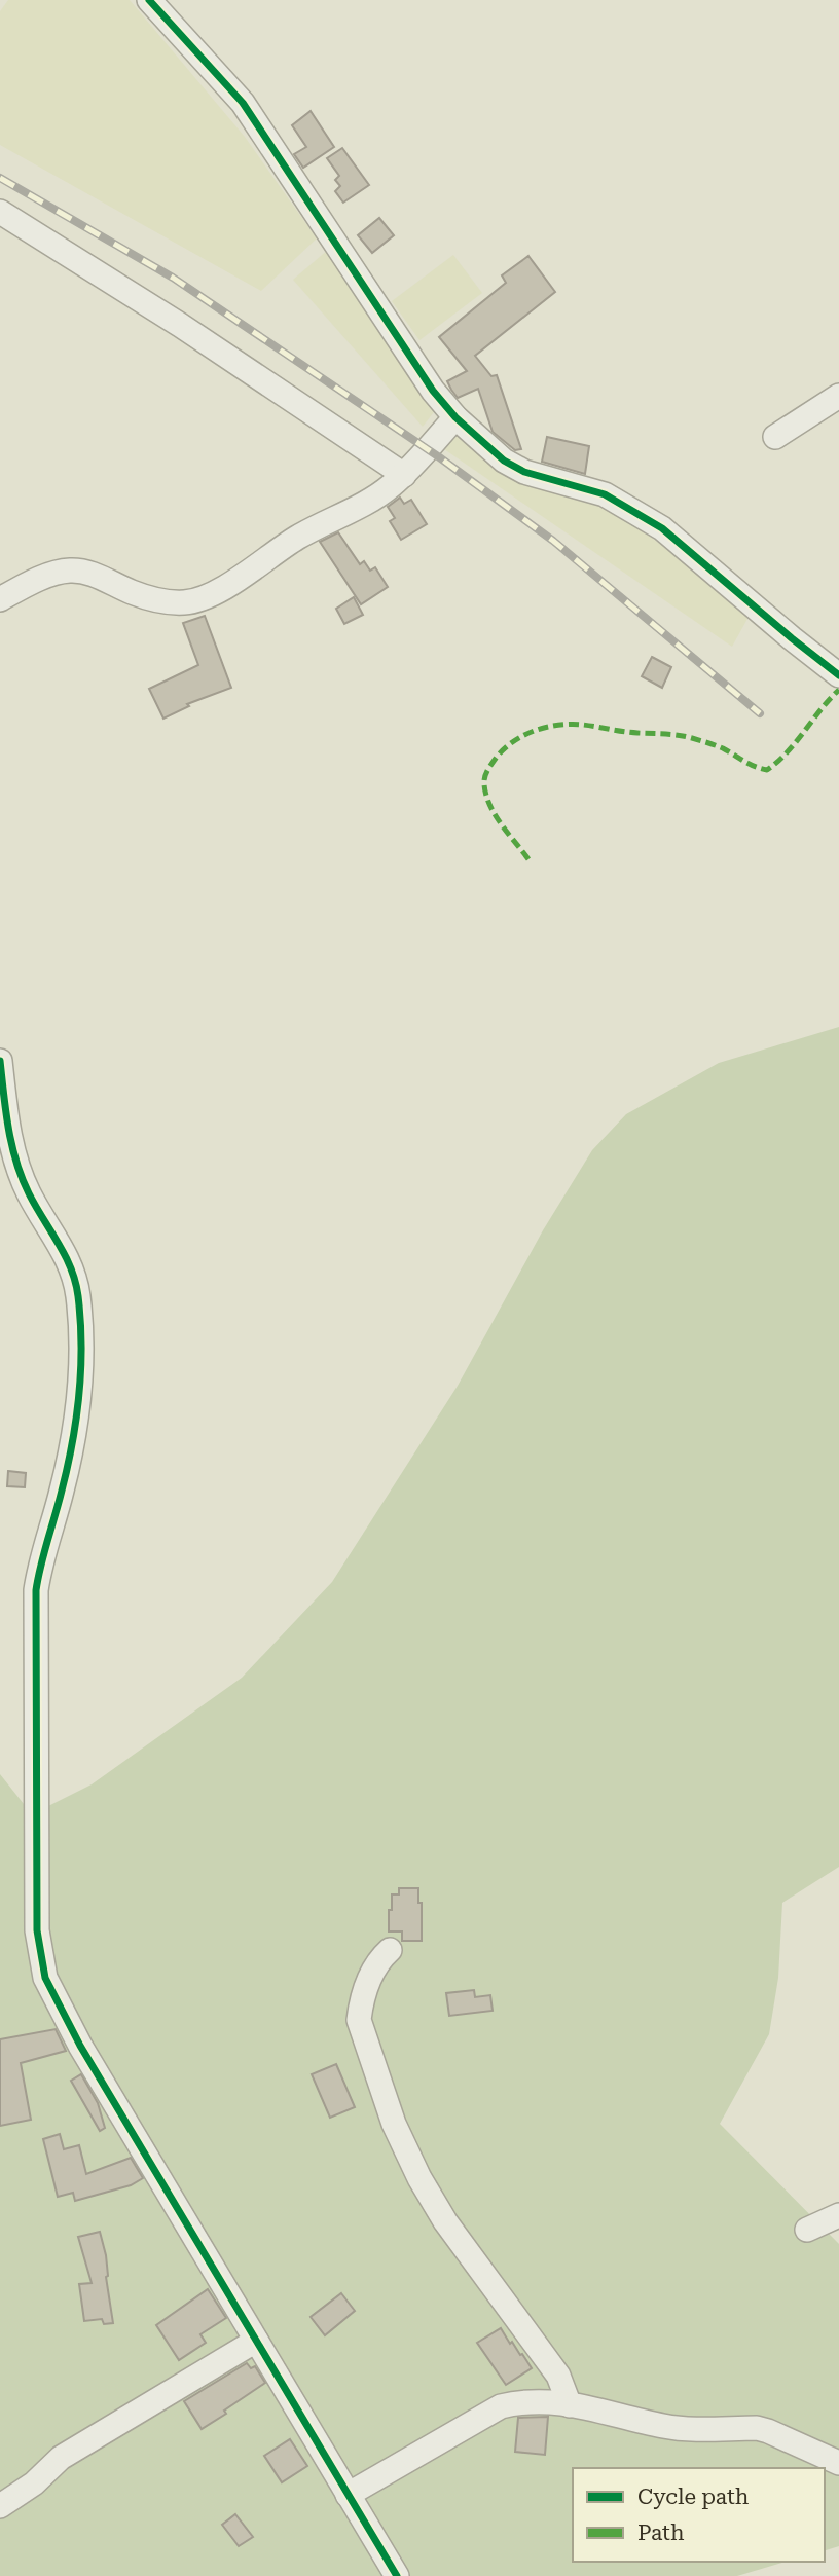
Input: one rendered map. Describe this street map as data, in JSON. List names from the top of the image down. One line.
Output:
{"legend":["Cycle path","Path"]}
